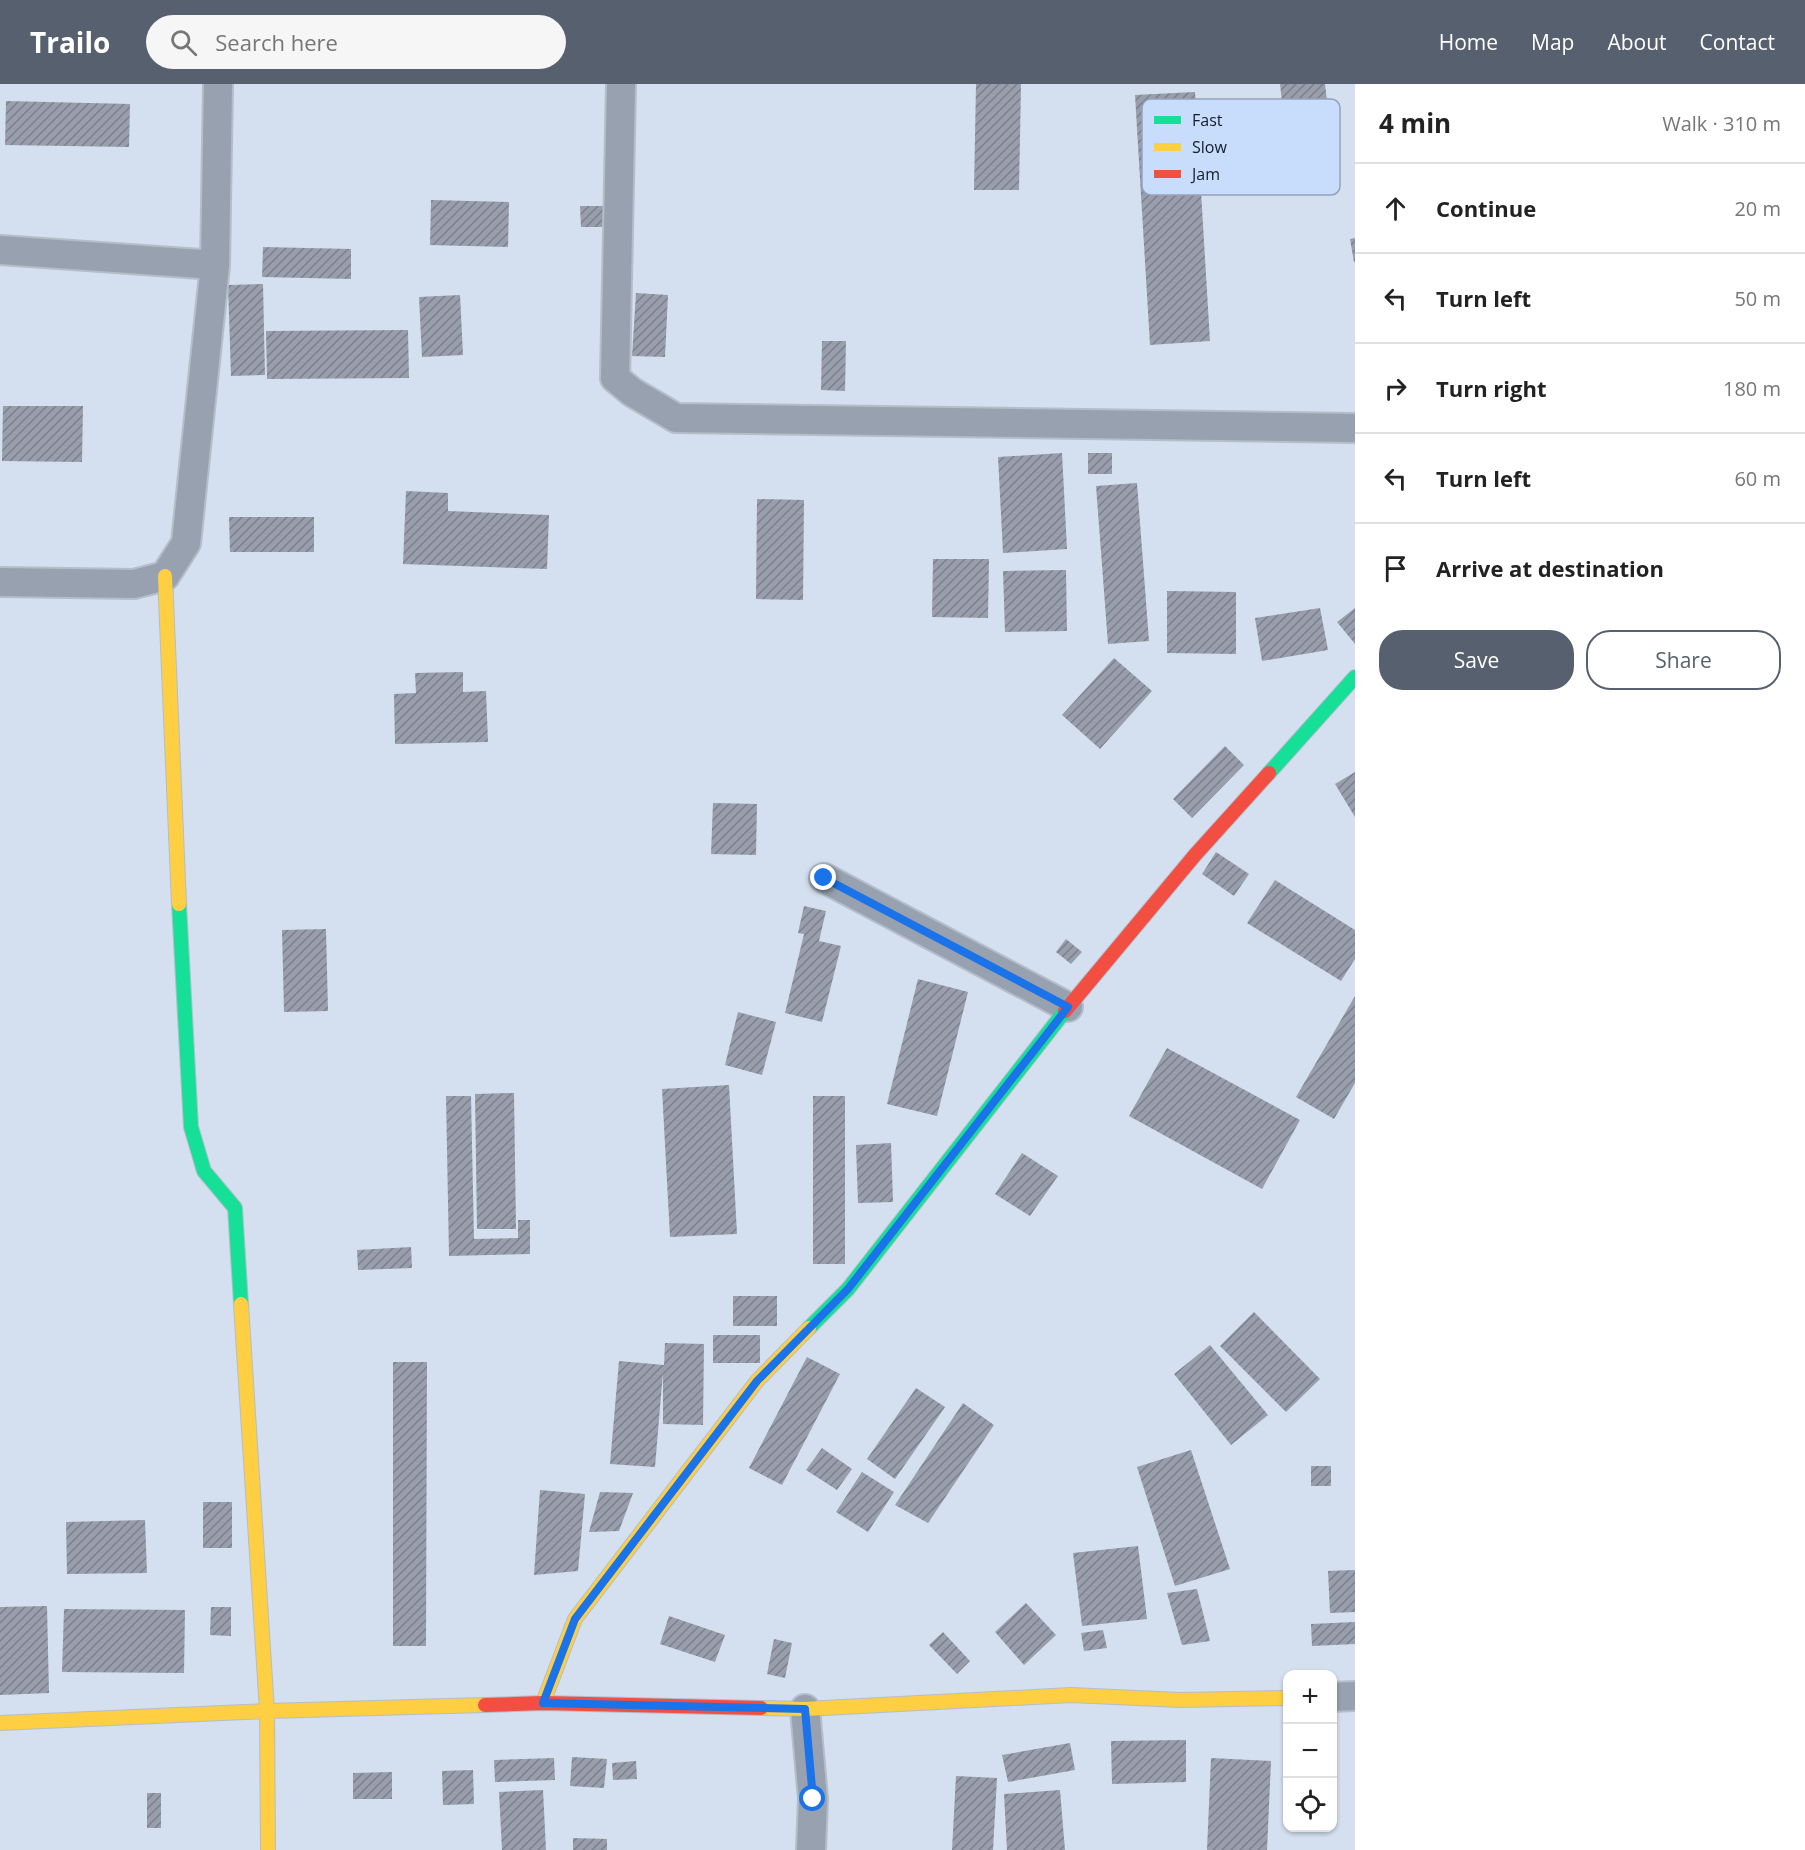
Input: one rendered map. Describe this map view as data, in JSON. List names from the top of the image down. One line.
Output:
{"legend":["Fast","Slow","Jam"],"page":{"header":"Trailo","search":"Search here","nav":["Home","Map","About","Contact"],"heading":["4 min","Walk · 310 m"],"list":[["Continue","20 m"],["Turn left","50 m"],["Turn right","180 m"],["Turn left","60 m"],"Arrive at destination"],"buttons":["Save","Share"],"map_buttons":["+","−"]}}
